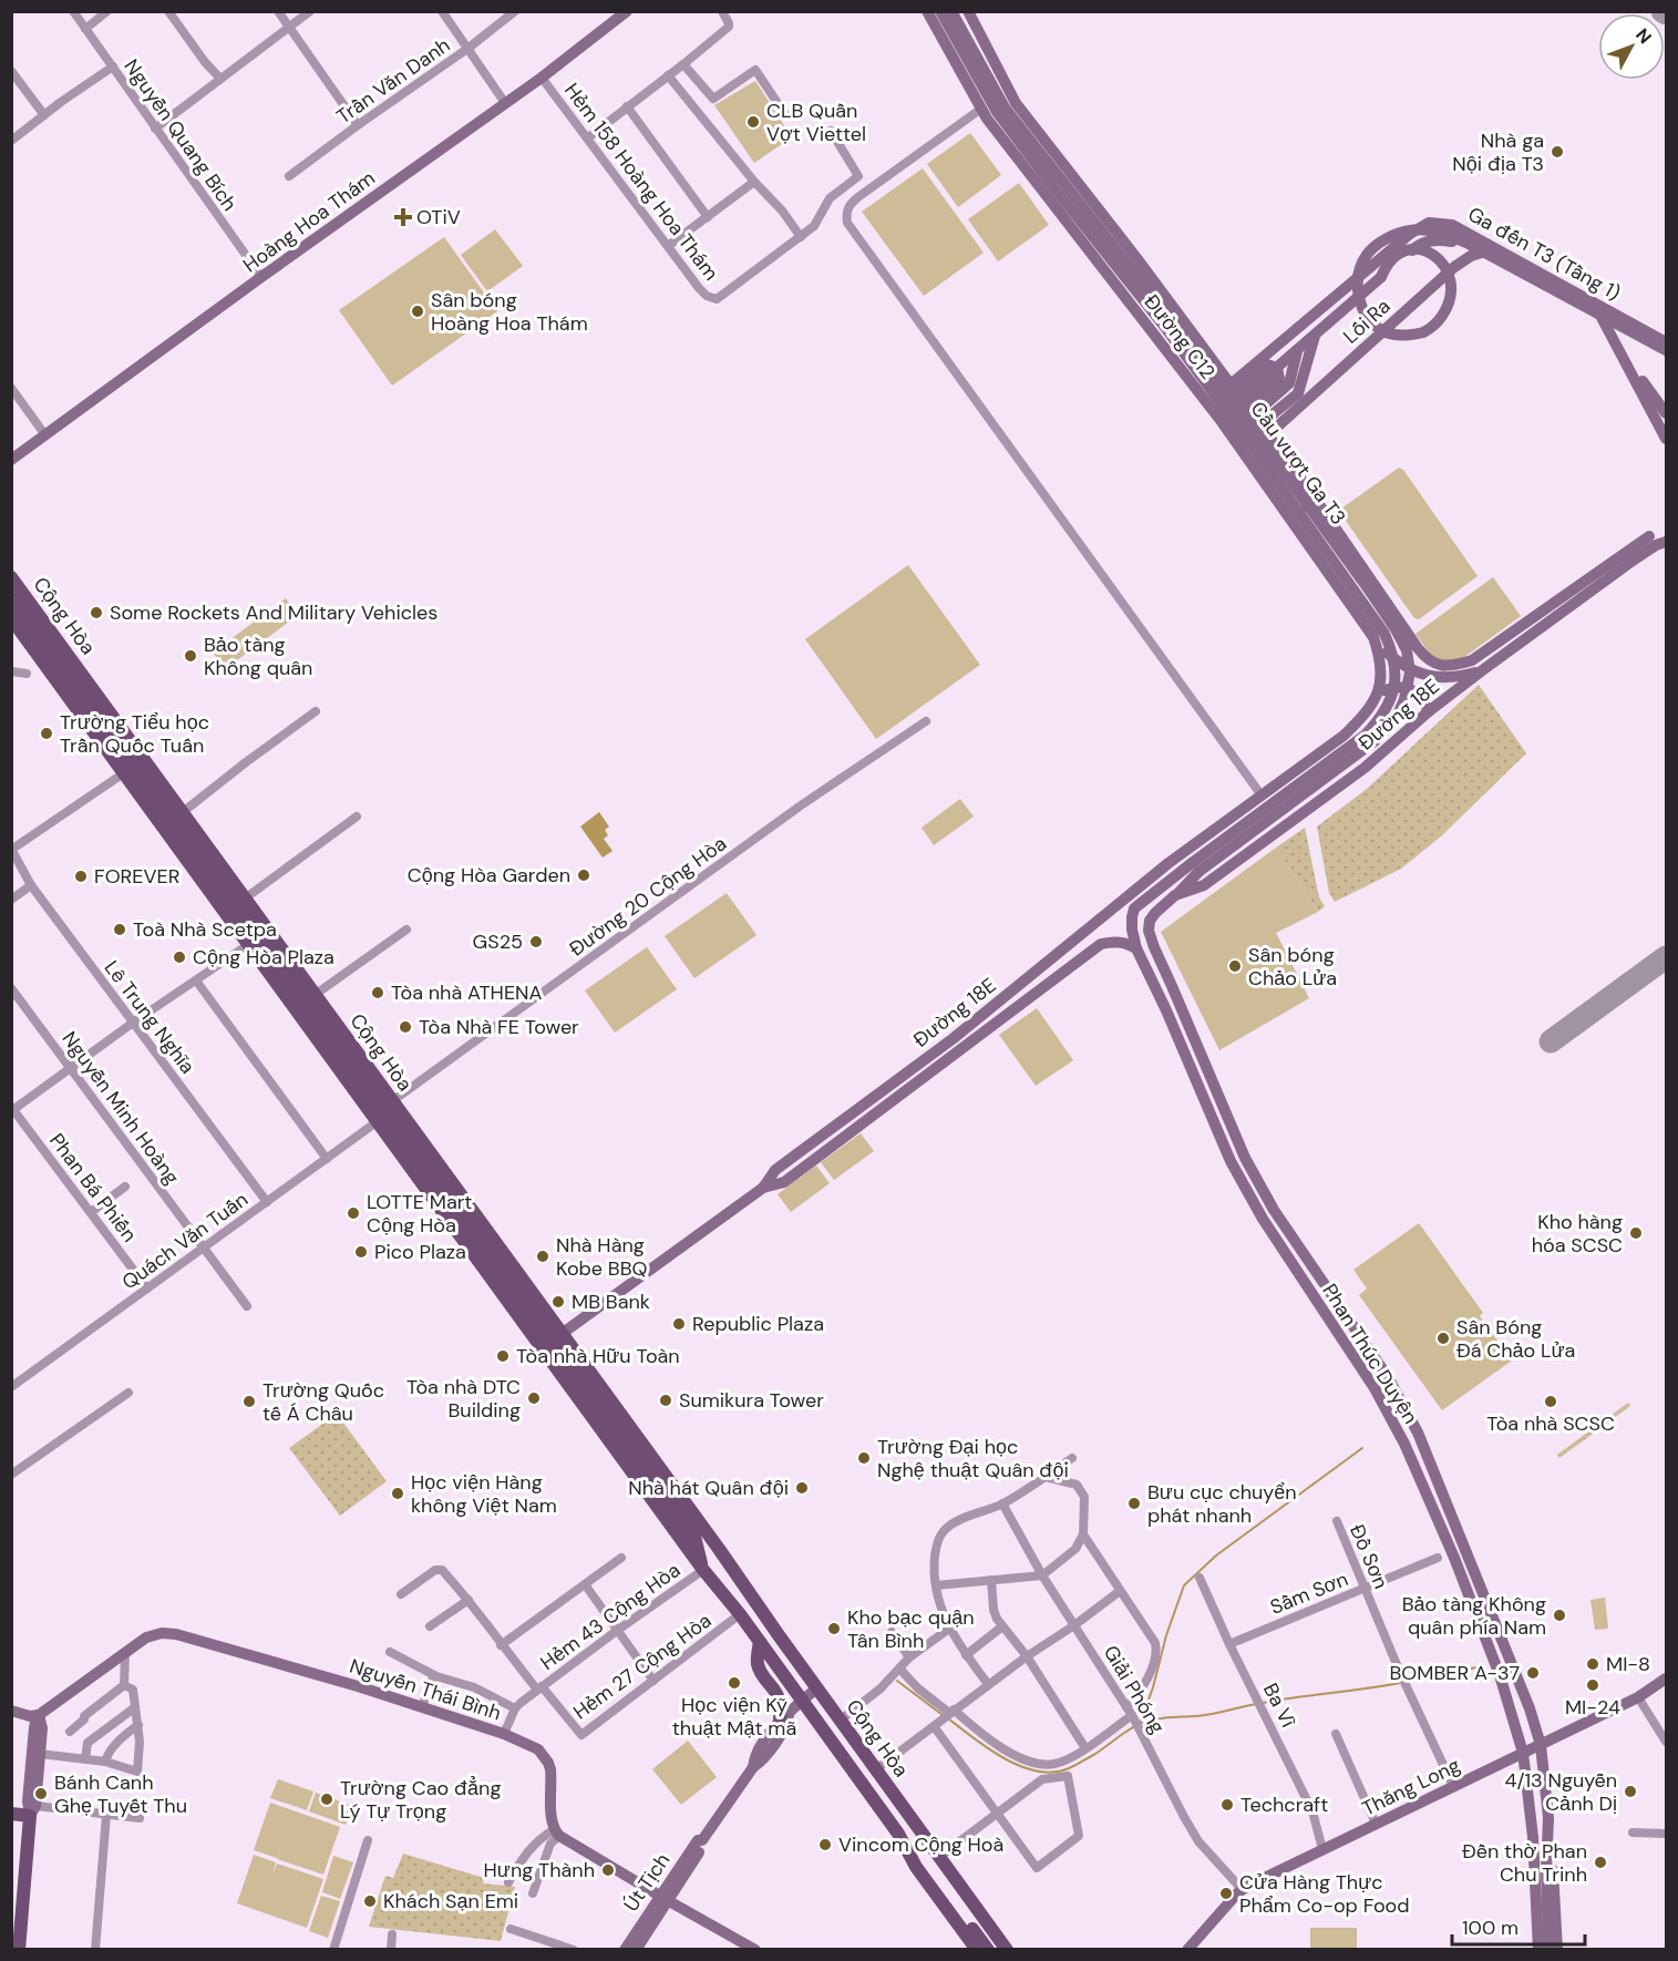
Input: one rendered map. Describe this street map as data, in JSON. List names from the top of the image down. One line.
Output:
{"streets":{"main road":["Hoàng Hoa Thám","Ga đến T3 (Tầng 1)","Lối Ra","Đường C12","Cầu vượt Ga T3","Cộng Hòa","Đường 18E","Phan Thúc Duyện","Nguyễn Thái Bình","Thăng Long","Út Tịch"],"street":["Trần Văn Danh","Nguyễn Quang Bích","Hẻm 158 Hoàng Hoa Thám","Đường 20 Cộng Hòa","Lê Trung Nghĩa","Nguyễn Minh Hoàng","Phan Bá Phiến","Quách Văn Tuấn","Đồ Sơn","Sầm Sơn","Hẻm 43 Cộng Hòa","Hẻm 27 Cộng Hòa","Giải Phóng","Ba Vì"]},"crossings":[["Nguyễn Quang Bích","Hoàng Hoa Thám"],["Hẻm 158 Hoàng Hoa Thám","Hoàng Hoa Thám"],["Ga đến T3 (Tầng 1)","Lối Ra"],["Lối Ra","Đường C12"],["Đường C12","Đường 18E"],["Cầu vượt Ga T3","Đường 18E"],["Cầu vượt Ga T3","Phan Thúc Duyện"],["Cộng Hòa","Đường 18E"],["Cộng Hòa","Đường 20 Cộng Hòa"],["Cộng Hòa","Quách Văn Tuấn"],["Cộng Hòa","Hẻm 43 Cộng Hòa"],["Cộng Hòa","Hẻm 27 Cộng Hòa"],["Cộng Hòa","Út Tịch"],["Đường 18E","Phan Thúc Duyện"],["Lê Trung Nghĩa","Quách Văn Tuấn"],["Nguyễn Minh Hoàng","Quách Văn Tuấn"],["Phan Bá Phiến","Quách Văn Tuấn"],["Phan Thúc Duyện","Thăng Long"],["Đồ Sơn","Sầm Sơn"],["Đồ Sơn","Thăng Long"],["Sầm Sơn","Ba Vì"],["Hẻm 43 Cộng Hòa","Hẻm 27 Cộng Hòa"],["Hẻm 43 Cộng Hòa","Nguyễn Thái Bình"],["Giải Phóng","Thăng Long"],["Ba Vì","Thăng Long"]],"places":{"other":["CLB Quần Vợt Viettel","Nhà ga Nội địa T3","Sân bóng Hoàng Hoa Thám","Some Rockets And Military Vehicles","Bảo tàng Không quân","Trường Tiểu học Trần Quốc Tuấn","Cộng Hòa Garden","FOREVER","Toà Nhà Scetpa","GS25","Cộng Hòa Plaza","Sân bóng Chảo Lửa","Tòa nhà ATHENA","Tòa Nhà FE Tower","LOTTE Mart Cộng Hòa","Kho hàng hóa SCSC","Pico Plaza","Nhà Hàng Kobe BBQ","MB Bank","Republic Plaza","Sân Bóng Đá Chảo Lửa","Tòa nhà Hữu Toàn","Tòa nhà DTC Building","Sumikura Tower","Trường Quốc tế Á Châu","Tòa nhà SCSC","Trường Đại học Nghệ thuật Quân đội","Nhà hát Quân đội","Học viện Hàng không Việt Nam","Bưu cục chuyển phát nhanh","Bảo tàng Không quân phía Nam","Kho bạc quận Tân Bình","MI-8","BOMBER A-37","Học viện Kỹ thuật Mật mã","MI-24","4/13 Nguyễn Cảnh Dị","Bánh Canh Ghẹ Tuyết Thu","Trường Cao đẳng Lý Tự Trọng","Techcraft","Vincom Cộng Hoà","Đền thờ Phan Chu Trinh","Hưng Thành","Cửa Hàng Thực Phẩm Co-op Food","Khách Sạn Emi"],"health":["OTiV"]},"scale_bar":"100 m","north":"top right"}
